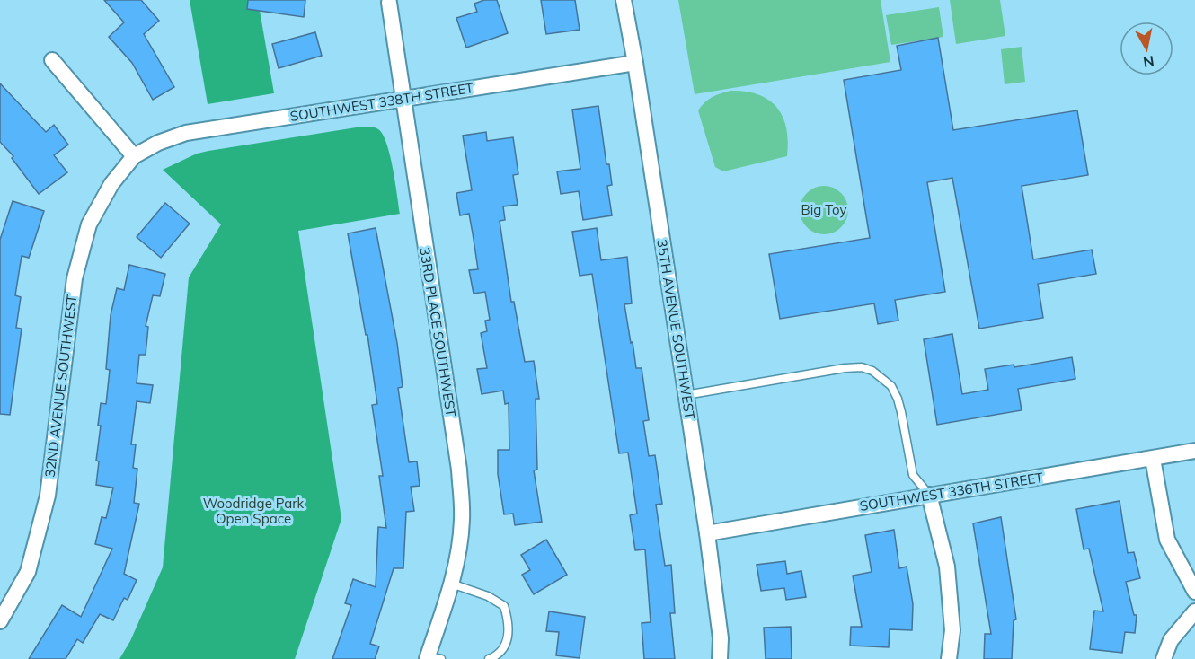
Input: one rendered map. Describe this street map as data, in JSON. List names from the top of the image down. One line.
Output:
{"streets":{"street":["SOUTHWEST 338TH STREET","35TH AVENUE SOUTHWEST","33RD PLACE SOUTHWEST","32ND AVENUE SOUTHWEST","SOUTHWEST 336TH STREET"]},"crossings":[["SOUTHWEST 338TH STREET","35TH AVENUE SOUTHWEST"],["SOUTHWEST 338TH STREET","33RD PLACE SOUTHWEST"],["SOUTHWEST 338TH STREET","32ND AVENUE SOUTHWEST"],["35TH AVENUE SOUTHWEST","SOUTHWEST 336TH STREET"]],"parks":["Big Toy","Woodridge Park Open Space"],"north":"bottom"}
